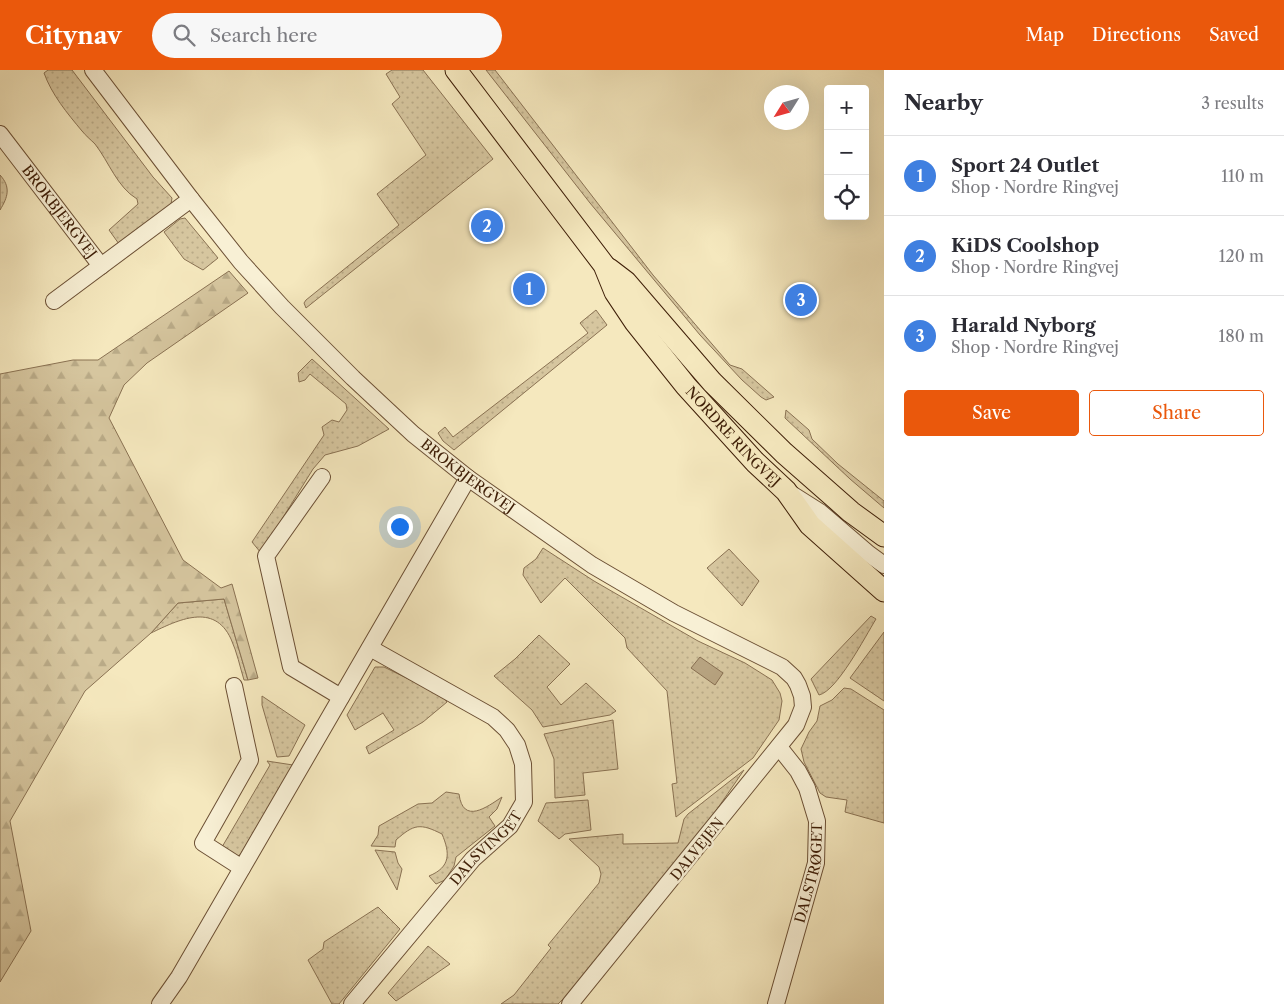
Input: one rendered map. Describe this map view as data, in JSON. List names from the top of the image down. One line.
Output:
{"streets":{"main road":["NORDRE RINGVEJ"],"street":["BROKBJERGVEJ","DALSVINGET","DALVEJEN","DALSTRØGET"]},"crossings":[["BROKBJERGVEJ","DALVEJEN"],["DALVEJEN","DALSTRØGET"]],"north":"bottom left","page":{"header":"Citynav","search":"Search here","nav":["Map","Directions","Saved"],"heading":["Nearby","3 results"],"map_buttons":["+","−"],"list":[{"mark":"1","name":"Sport 24 Outlet","note":"Shop · Nordre Ringvej","value":"110 m"},{"mark":"2","name":"KiDS Coolshop","note":"Shop · Nordre Ringvej","value":"120 m"},{"mark":"3","name":"Harald Nyborg","note":"Shop · Nordre Ringvej","value":"180 m"}],"pins":["2","1","3"],"buttons":["Save","Share"]}}
